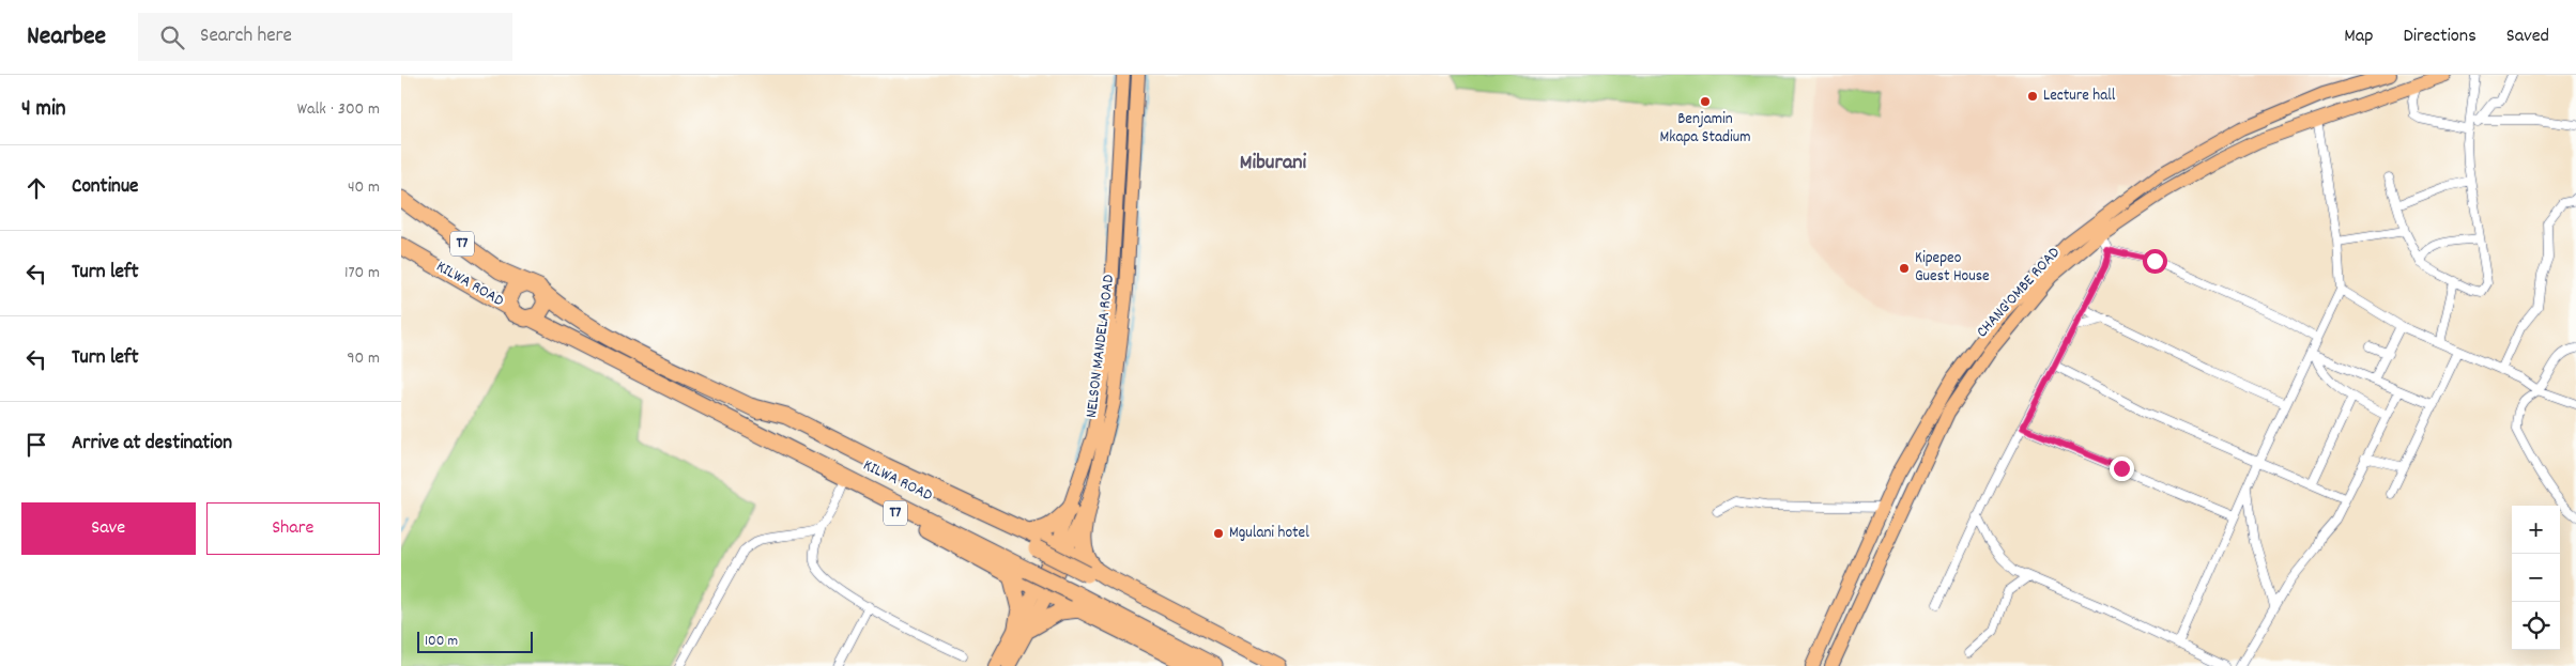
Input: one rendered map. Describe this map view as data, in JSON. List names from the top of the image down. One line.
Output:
{"streets":{"highway":["T7","KILWA ROAD"],"main road":["CHANG'OMBE ROAD","NELSON MANDELA ROAD"]},"crossings":[["T7","KILWA ROAD"],["T7","NELSON MANDELA ROAD"]],"districts":["Miburani"],"places":["Lecture hall","Benjamin Mkapa Stadium","Kipepeo Guest House","Mgulani hotel"],"scale_bar":"100 m","page":{"header":"Nearbee","search":"Search here","nav":["Map","Directions","Saved"],"heading":["4 min","Walk · 300 m"],"list":[["Continue","40 m"],["Turn left","170 m"],["Turn left","90 m"],"Arrive at destination"],"buttons":["Save","Share"],"map_buttons":["+","−"],"scale":"100 m"}}
